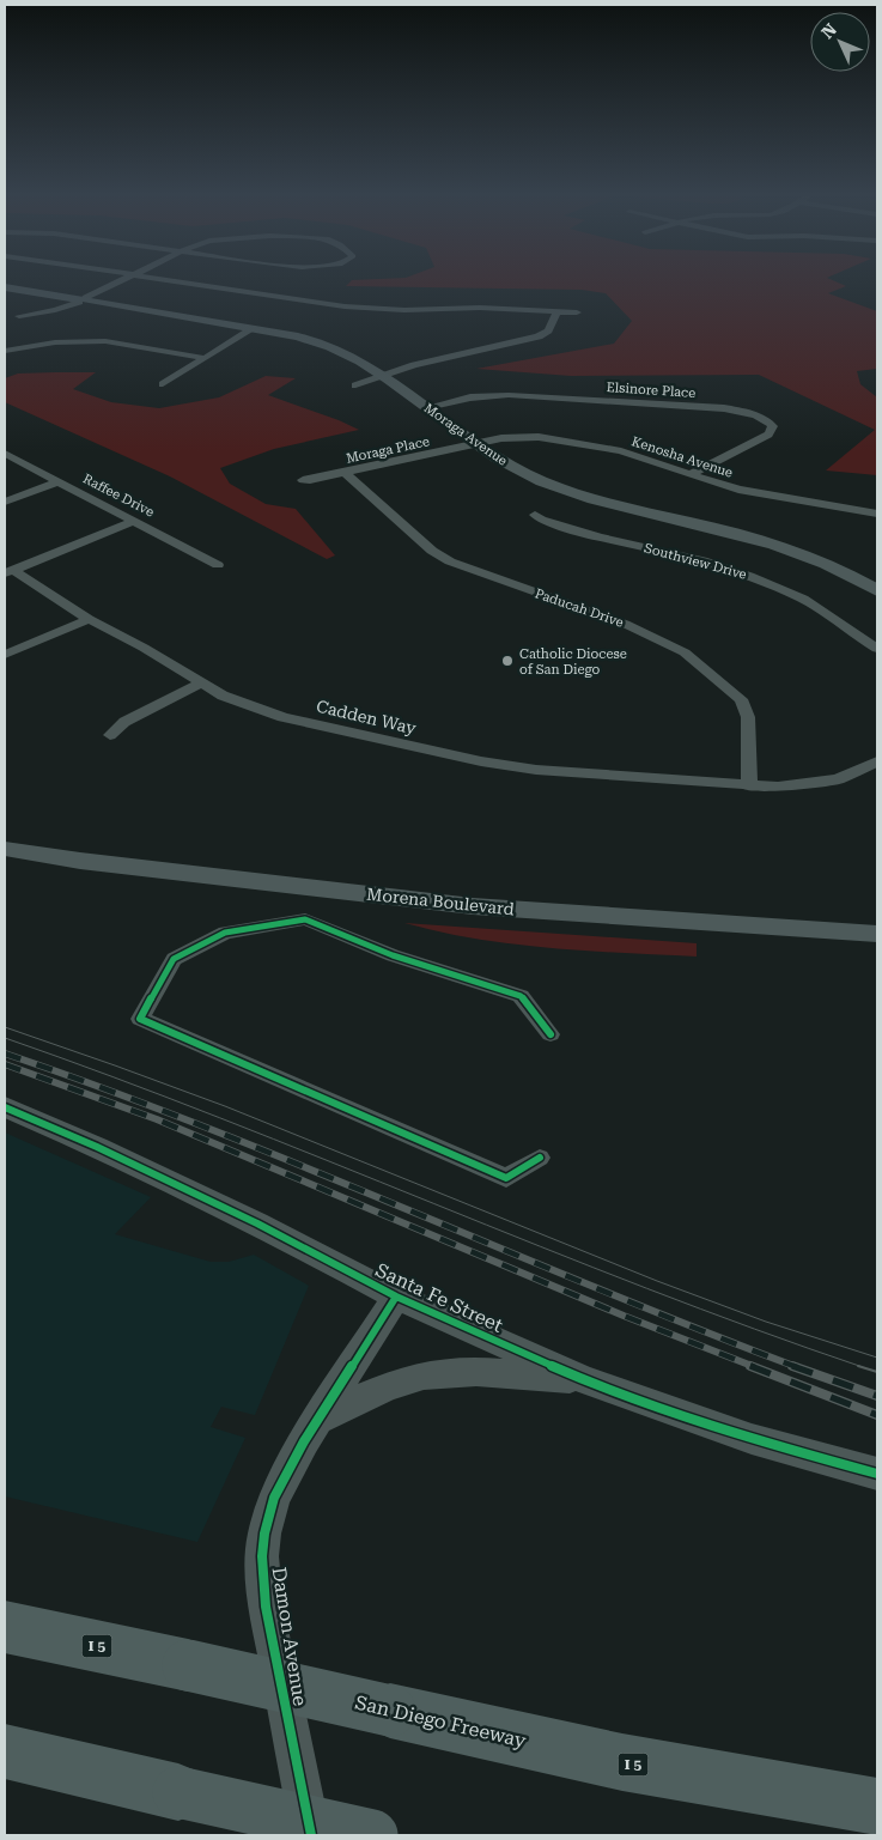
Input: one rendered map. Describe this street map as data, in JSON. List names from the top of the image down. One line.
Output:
{"streets":{"highway":["I 5","San Diego Freeway"],"main road":["Moraga Avenue","Morena Boulevard"],"street":["Elsinore Place","Moraga Place","Kenosha Avenue","Raffee Drive","Southview Drive","Paducah Drive","Cadden Way","Santa Fe Street","Damon Avenue"]},"crossings":[["Elsinore Place","Moraga Avenue"],["Elsinore Place","Kenosha Avenue"],["Moraga Avenue","Moraga Place"],["Moraga Avenue","Kenosha Avenue"],["Moraga Place","Kenosha Avenue"],["Moraga Place","Paducah Drive"],["Paducah Drive","Cadden Way"],["Santa Fe Street","Damon Avenue"]],"places":["Catholic Diocese of San Diego"],"north":"top left"}
